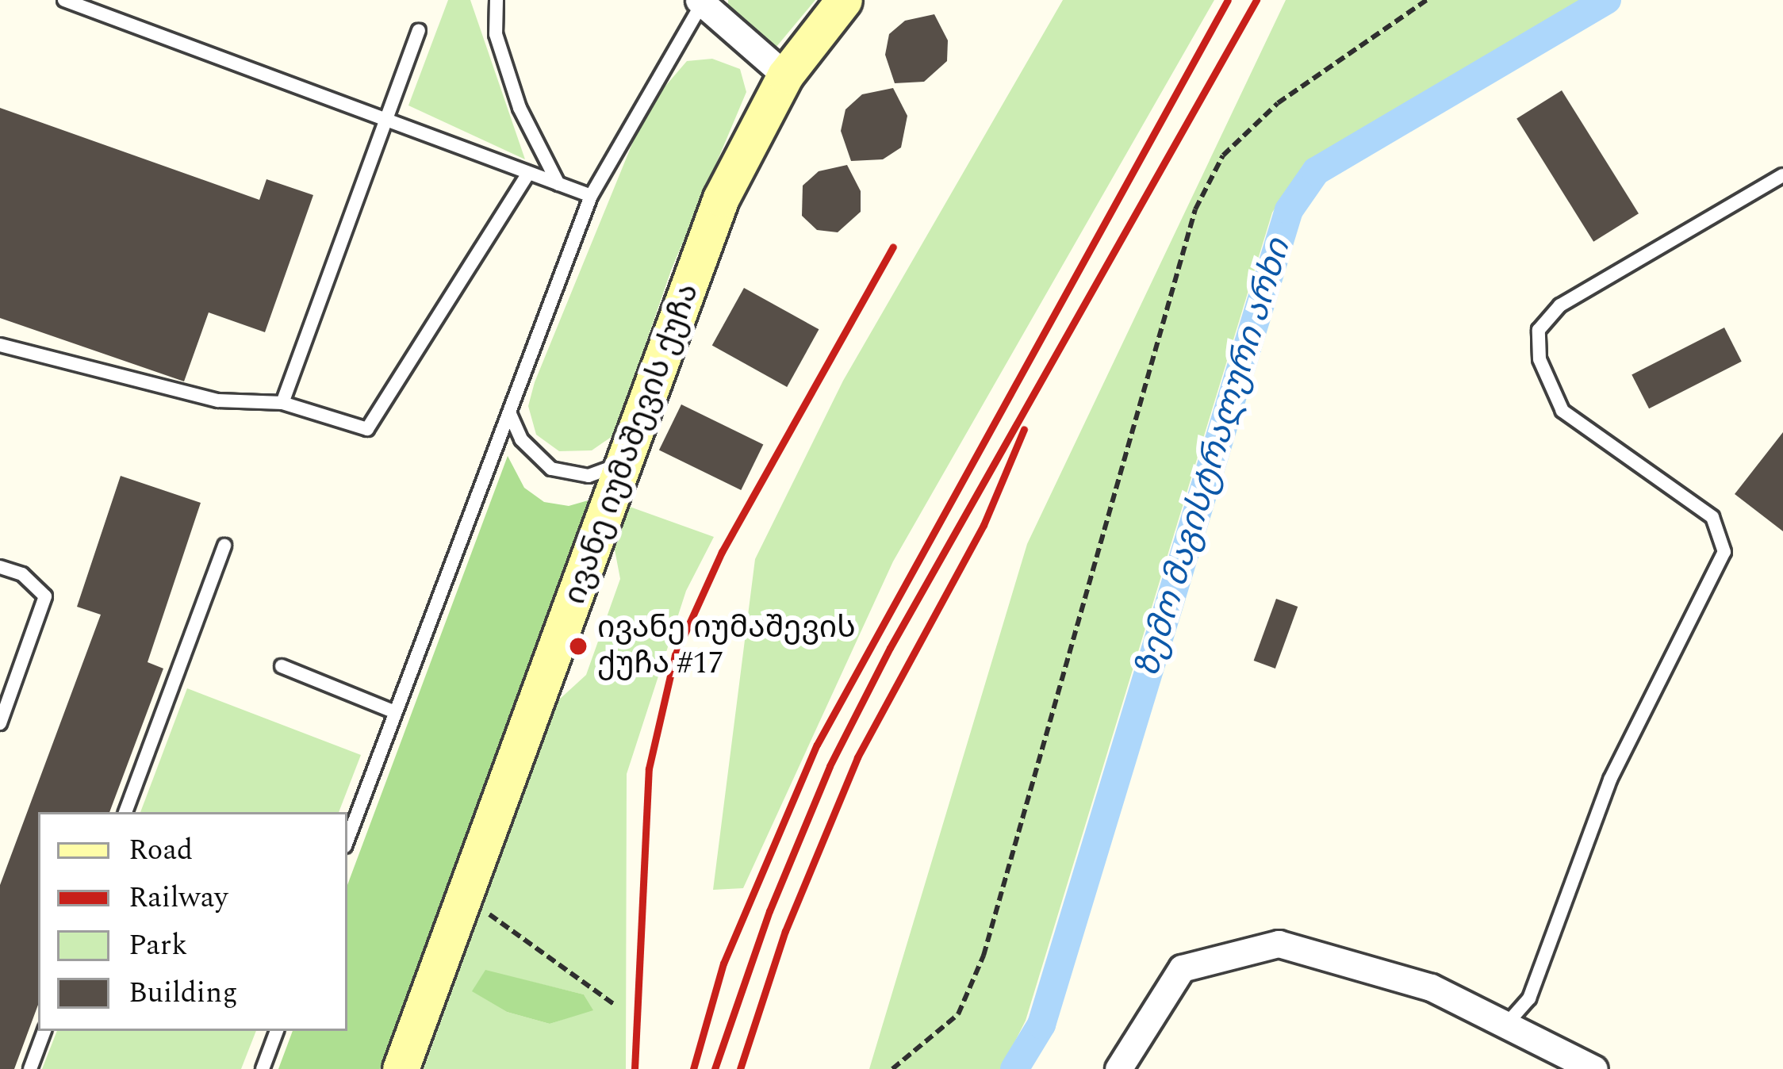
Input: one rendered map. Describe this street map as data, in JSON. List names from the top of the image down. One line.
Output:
{"streets":{"street":["ივანე იუმაშევის ქუჩა"]},"water":["ზემო მაგისტრალური არხი"],"places":["ივანე იუმაშევის ქუჩა #17"],"legend":["Road","Railway","Park","Building"]}
